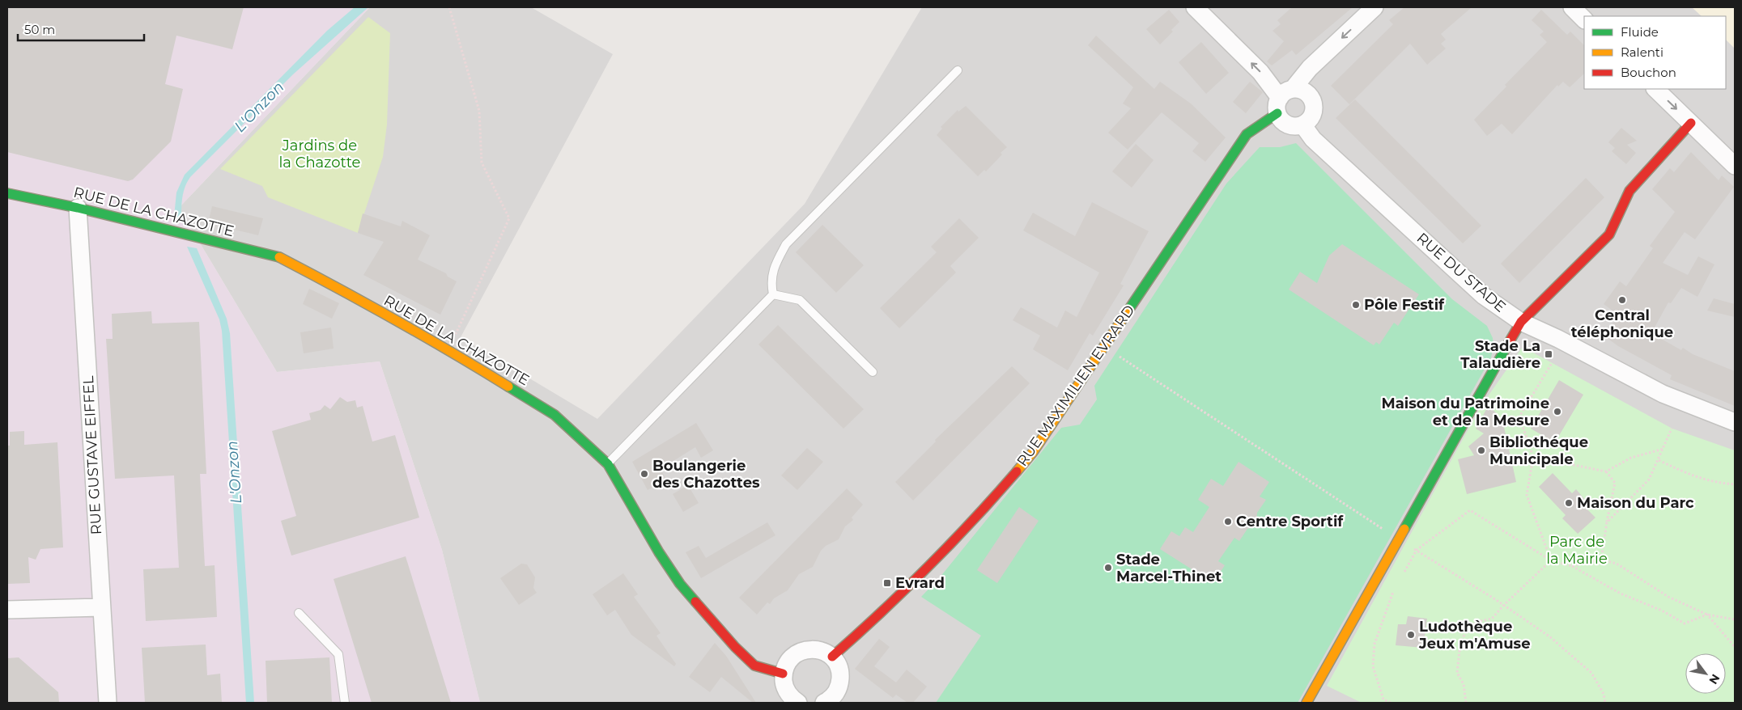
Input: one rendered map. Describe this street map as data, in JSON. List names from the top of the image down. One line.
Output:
{"streets":{"street":["RUE DE LA CHAZOTTE","RUE DU STADE","RUE MAXIMILIEN EVRARD","RUE GUSTAVE EIFFEL"]},"crossings":[["RUE DE LA CHAZOTTE","RUE GUSTAVE EIFFEL"],["RUE DU STADE","RUE MAXIMILIEN EVRARD"]],"water":["L'Onzon"],"parks":["Jardins de la Chazotte","Parc de la Mairie"],"places":{"other":["Central téléphonique","Pôle Festif","Maison du Patrimoine et de la Mesure","Bibliothéque Municipale","Boulangerie des Chazottes","Maison du Parc","Centre Sportif","Stade Marcel-Thinet","Ludothèque Jeux m'Amuse"],"transit":["Stade La Talaudière","Evrard"]},"legend":["Fluide","Ralenti","Bouchon"],"scale_bar":"50 m","north":"bottom right"}
